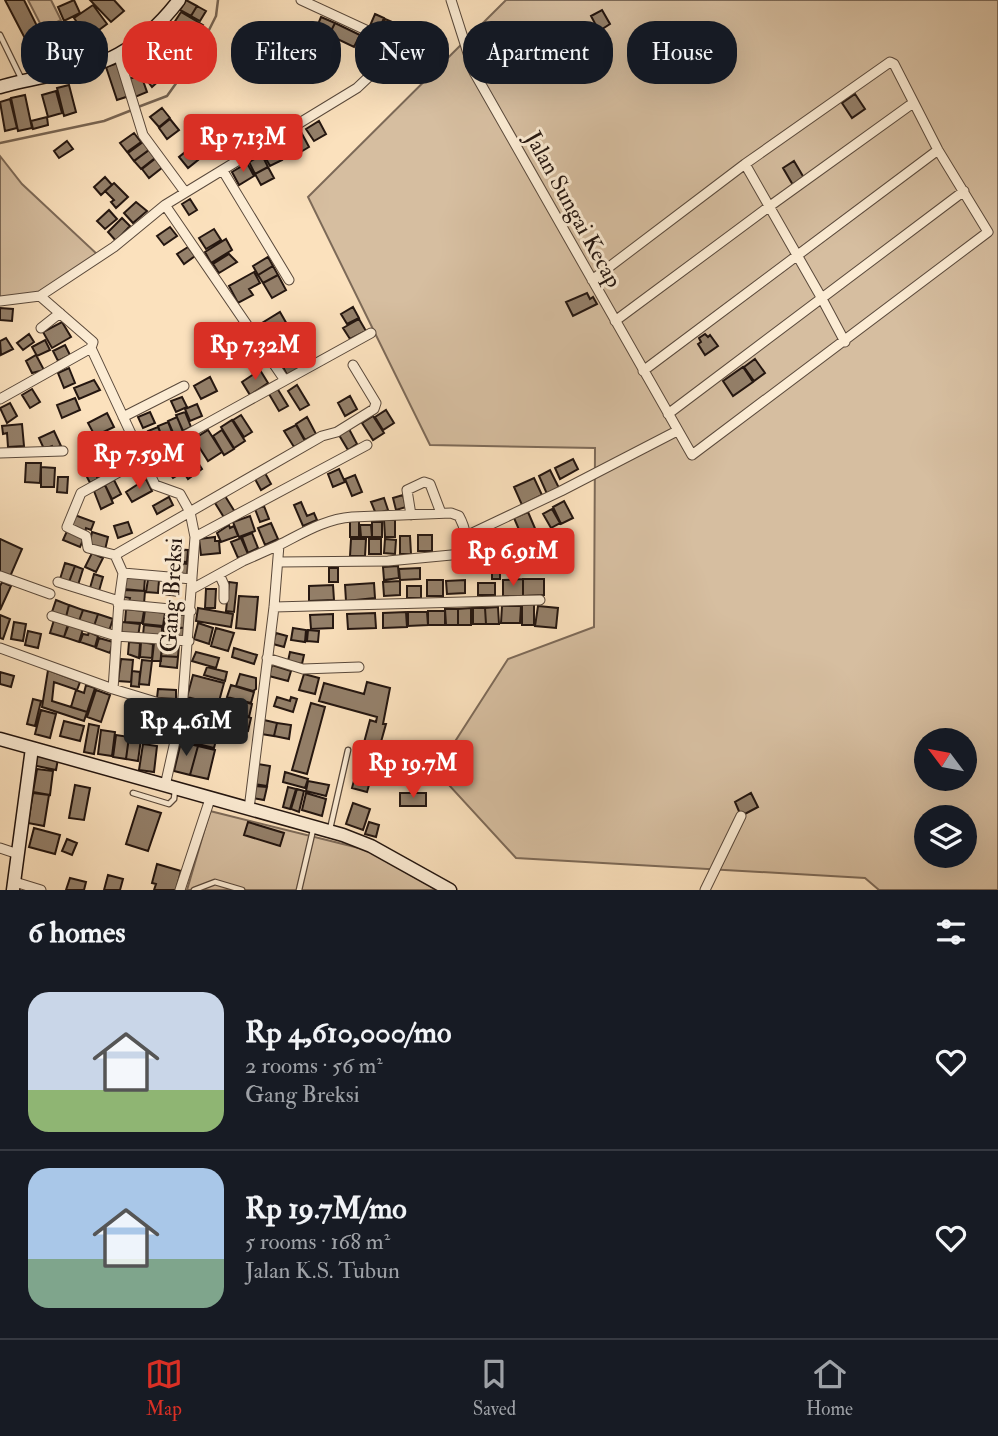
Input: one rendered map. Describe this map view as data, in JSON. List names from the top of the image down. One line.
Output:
{"streets":{"street":["Jalan Sungai Kecap","Gang Breksi"]},"north":"top left","page":{"chip":["Buy","Rent","Filters","New","Apartment","House"],"price":["Rp 7.13M","Rp 7.32M","Rp 7.59M","Rp 6.91M","Rp 4.61M","Rp 19.7M"],"heading":"6 homes","list":[{"name":"Rp 4,610,000/mo","note":"2 rooms · 56 m² · Gang Breksi"},{"name":"Rp 19.7M/mo","note":"5 rooms · 168 m² · Jalan K.S. Tubun"}],"tabs":["Map","Saved","Home"]}}
